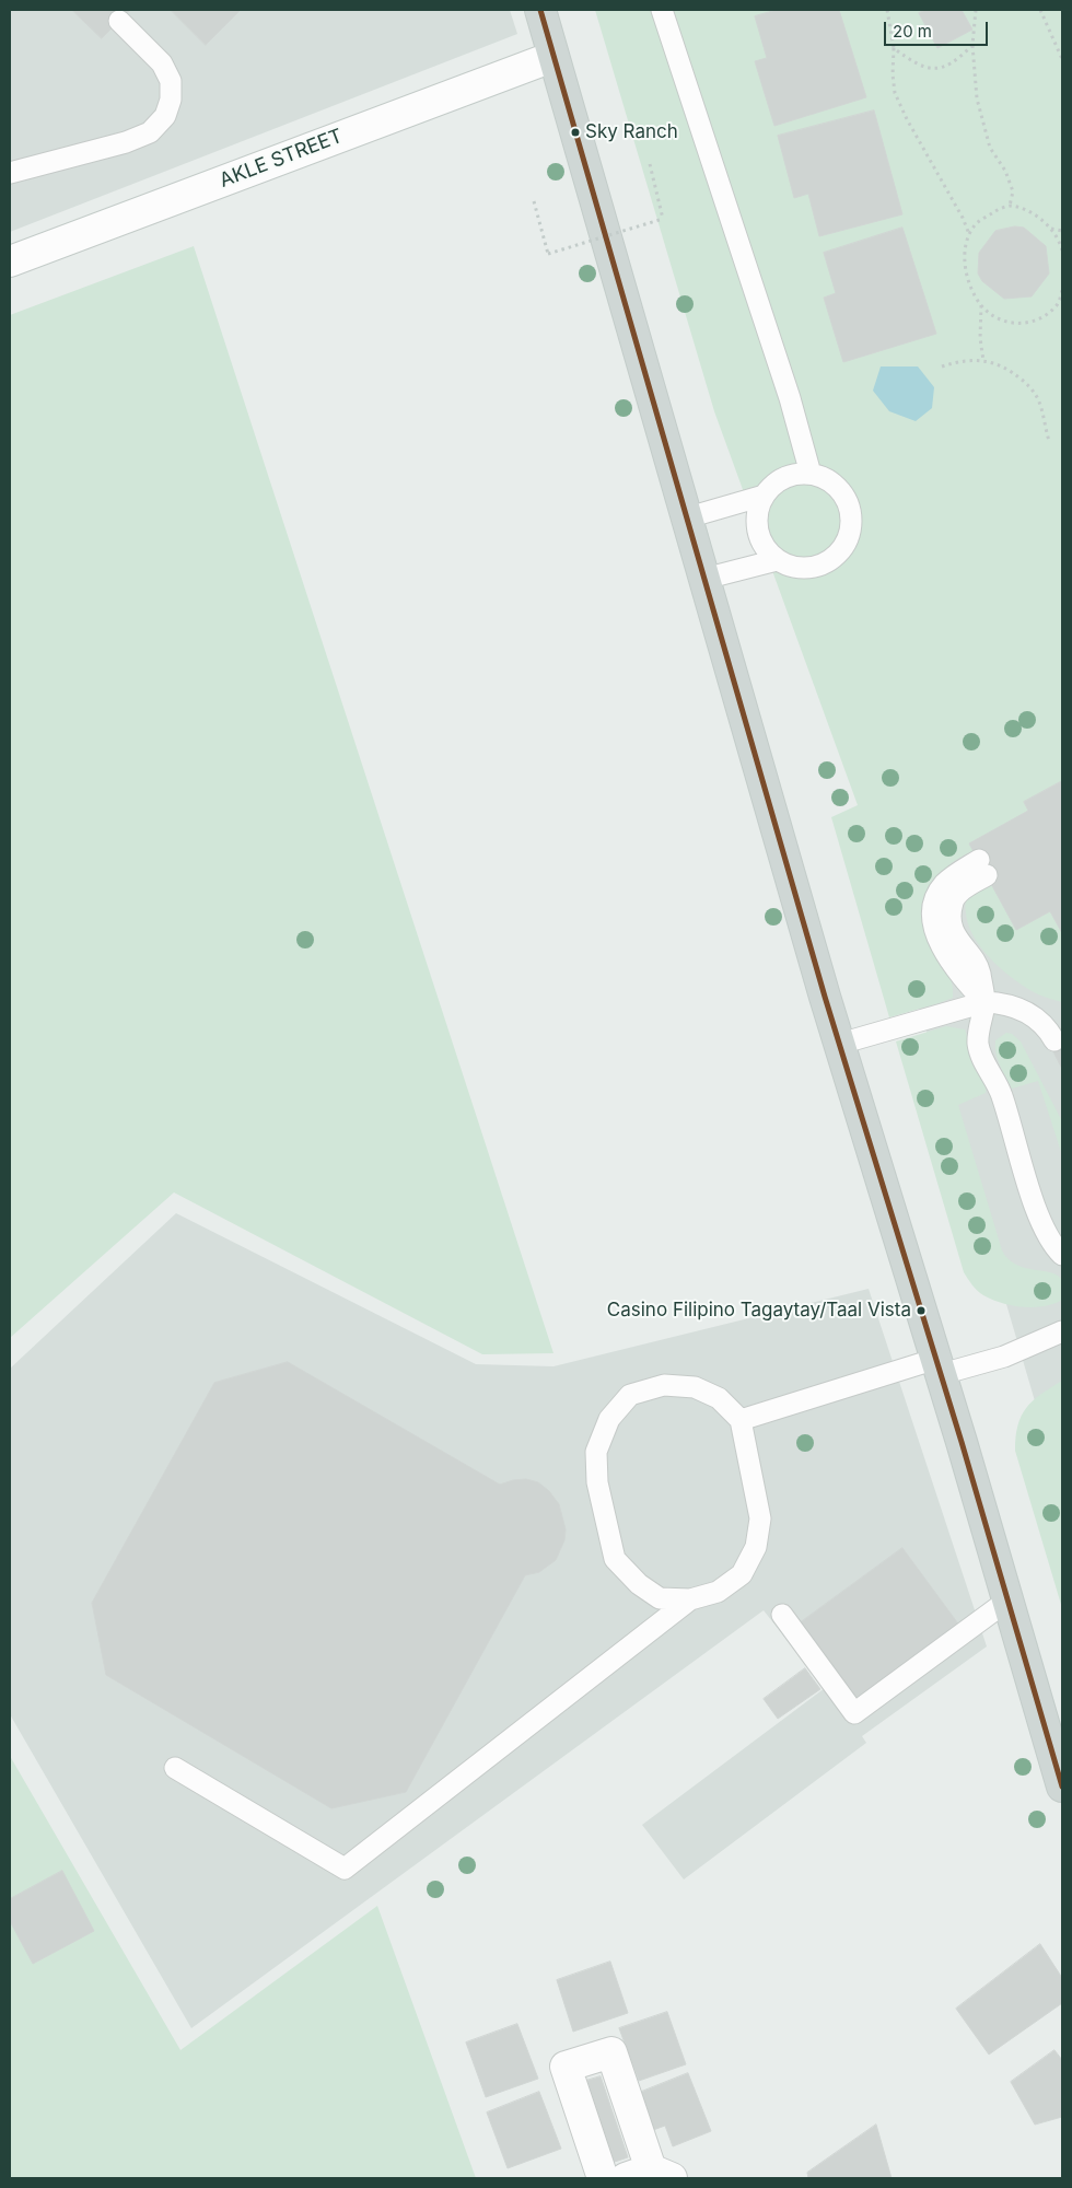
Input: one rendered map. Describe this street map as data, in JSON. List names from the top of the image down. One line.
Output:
{"streets":{"street":["AKLE STREET"]},"places":["Sky Ranch","Casino Filipino Tagaytay/Taal Vista"],"scale_bar":"20 m"}
